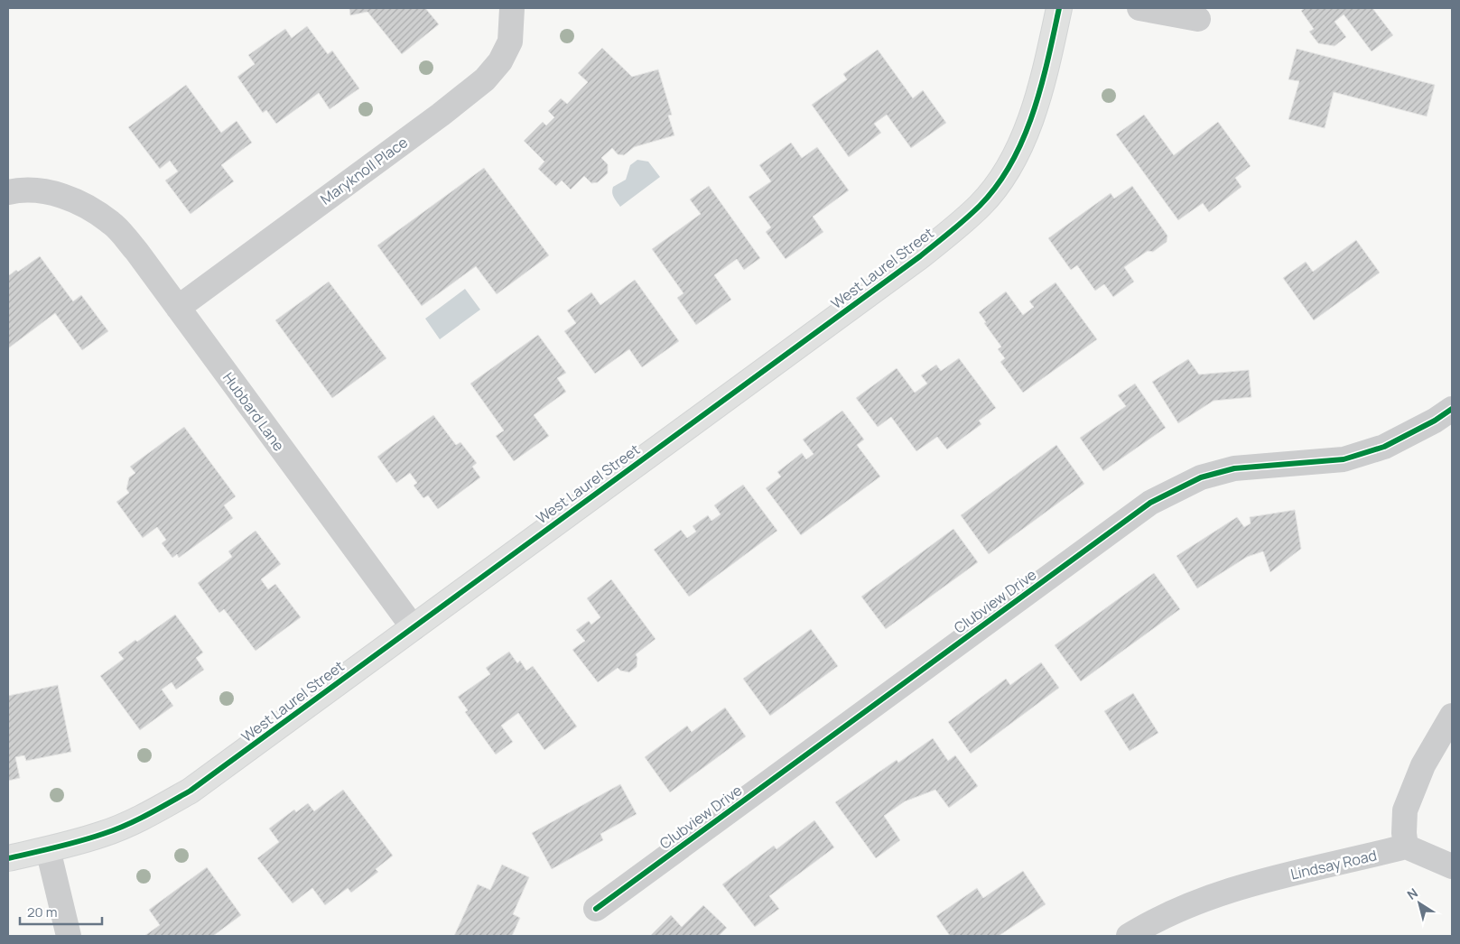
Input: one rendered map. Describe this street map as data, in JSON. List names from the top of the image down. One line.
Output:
{"streets":{"street":["Maryknoll Place","West Laurel Street","Hubbard Lane","Clubview Drive","Lindsay Road"]},"crossings":[["Maryknoll Place","Hubbard Lane"],["West Laurel Street","Hubbard Lane"]],"scale_bar":"20 m","north":"top left"}
